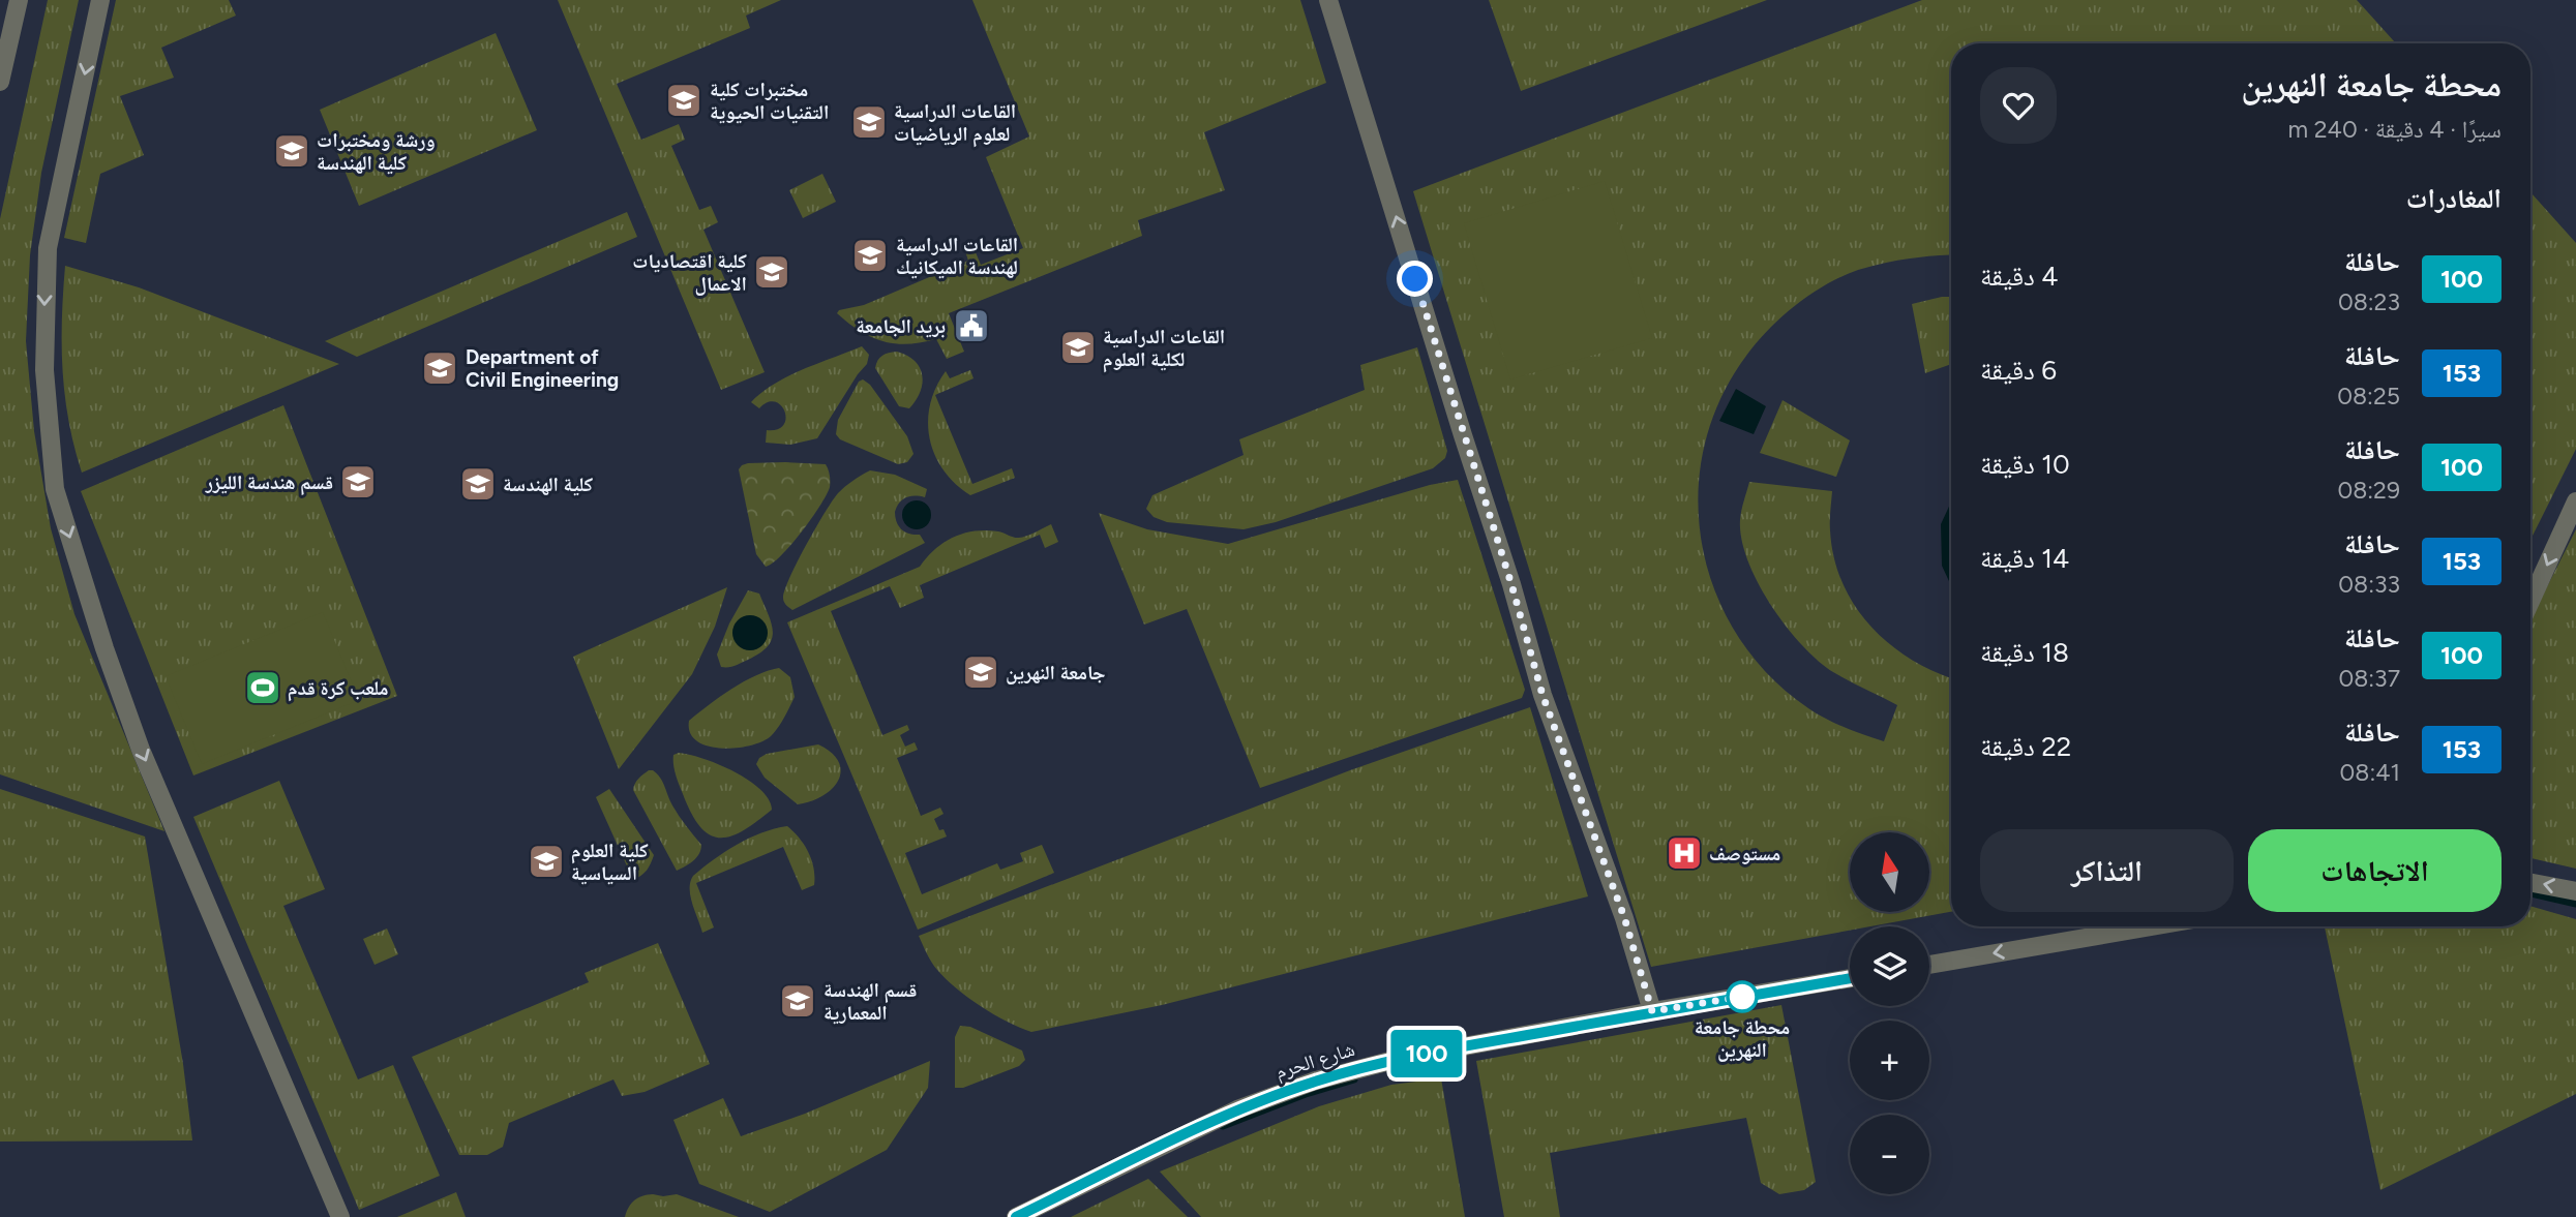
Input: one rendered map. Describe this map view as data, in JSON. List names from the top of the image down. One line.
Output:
{"streets":{"street":["شارع الحرم"]},"places":{"school or university":["مختبرات كلية التقنيات الحيوية","القاعات الدراسية لعلوم الرياضيات","ورشة ومختبرات كلية الهندسة","القاعات الدراسية لهندسة الميكانيك","كلية اقتصاديات الاعمال","القاعات الدراسية لكلية العلوم","Department of Civil Engineering","قسم هندسة الليزر","كلية الهندسة","جامعة النهرين","كلية العلوم السياسية","قسم الهندسة المعمارية"],"public building":["بريد الجامعة"],"sports":["ملعب كرة قدم"],"hospital":["مستوصف"],"other":["محطة جامعة النهرين"]},"lines":["bus line 100"],"north":"top","page":{"on_map":"100","heading":[["محطة جامعة النهرين","سيرًا · 4 دقيقة · 240 m"],"المغادرات"],"list":[{"mark":"100","name":"حافلة","note":"08:23","value":"4 دقيقة"},{"mark":"153","name":"حافلة","note":"08:25","value":"6 دقيقة"},{"mark":"100","name":"حافلة","note":"08:29","value":"10 دقيقة"},{"mark":"153","name":"حافلة","note":"08:33","value":"14 دقيقة"},{"mark":"100","name":"حافلة","note":"08:37","value":"18 دقيقة"},{"mark":"153","name":"حافلة","note":"08:41","value":"22 دقيقة"}],"buttons":["الاتجاهات","التذاكر"],"map_buttons":["+","−"]}}
